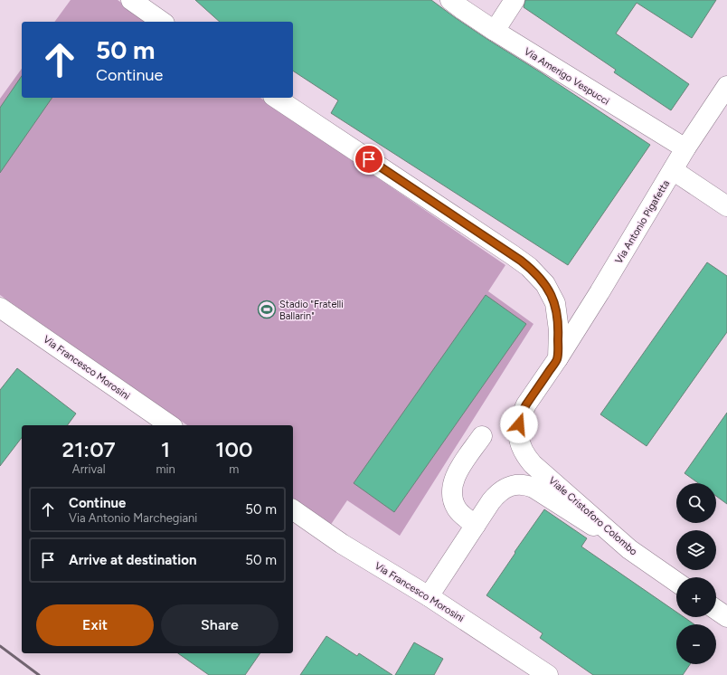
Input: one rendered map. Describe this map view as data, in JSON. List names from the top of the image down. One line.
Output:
{"streets":{"street":["Via Amerigo Vespucci","Via Antonio Pigafetta","Via Francesco Morosini","Viale Cristoforo Colombo"]},"crossings":[["Via Amerigo Vespucci","Via Antonio Pigafetta"],["Via Antonio Pigafetta","Viale Cristoforo Colombo"]],"places":{"sports":["Stadio \"Fratelli Ballarin\""]},"page":{"turn":["50 m","Continue"],"eta":["21:07","Arrival","1","min","100","m"],"map_buttons":["+","−"],"list":[{"name":"Continue","note":"Via Antonio Marchegiani","value":"50 m"},{"name":"Arrive at destination","value":"50 m"}],"buttons":["Exit","Share"]}}
